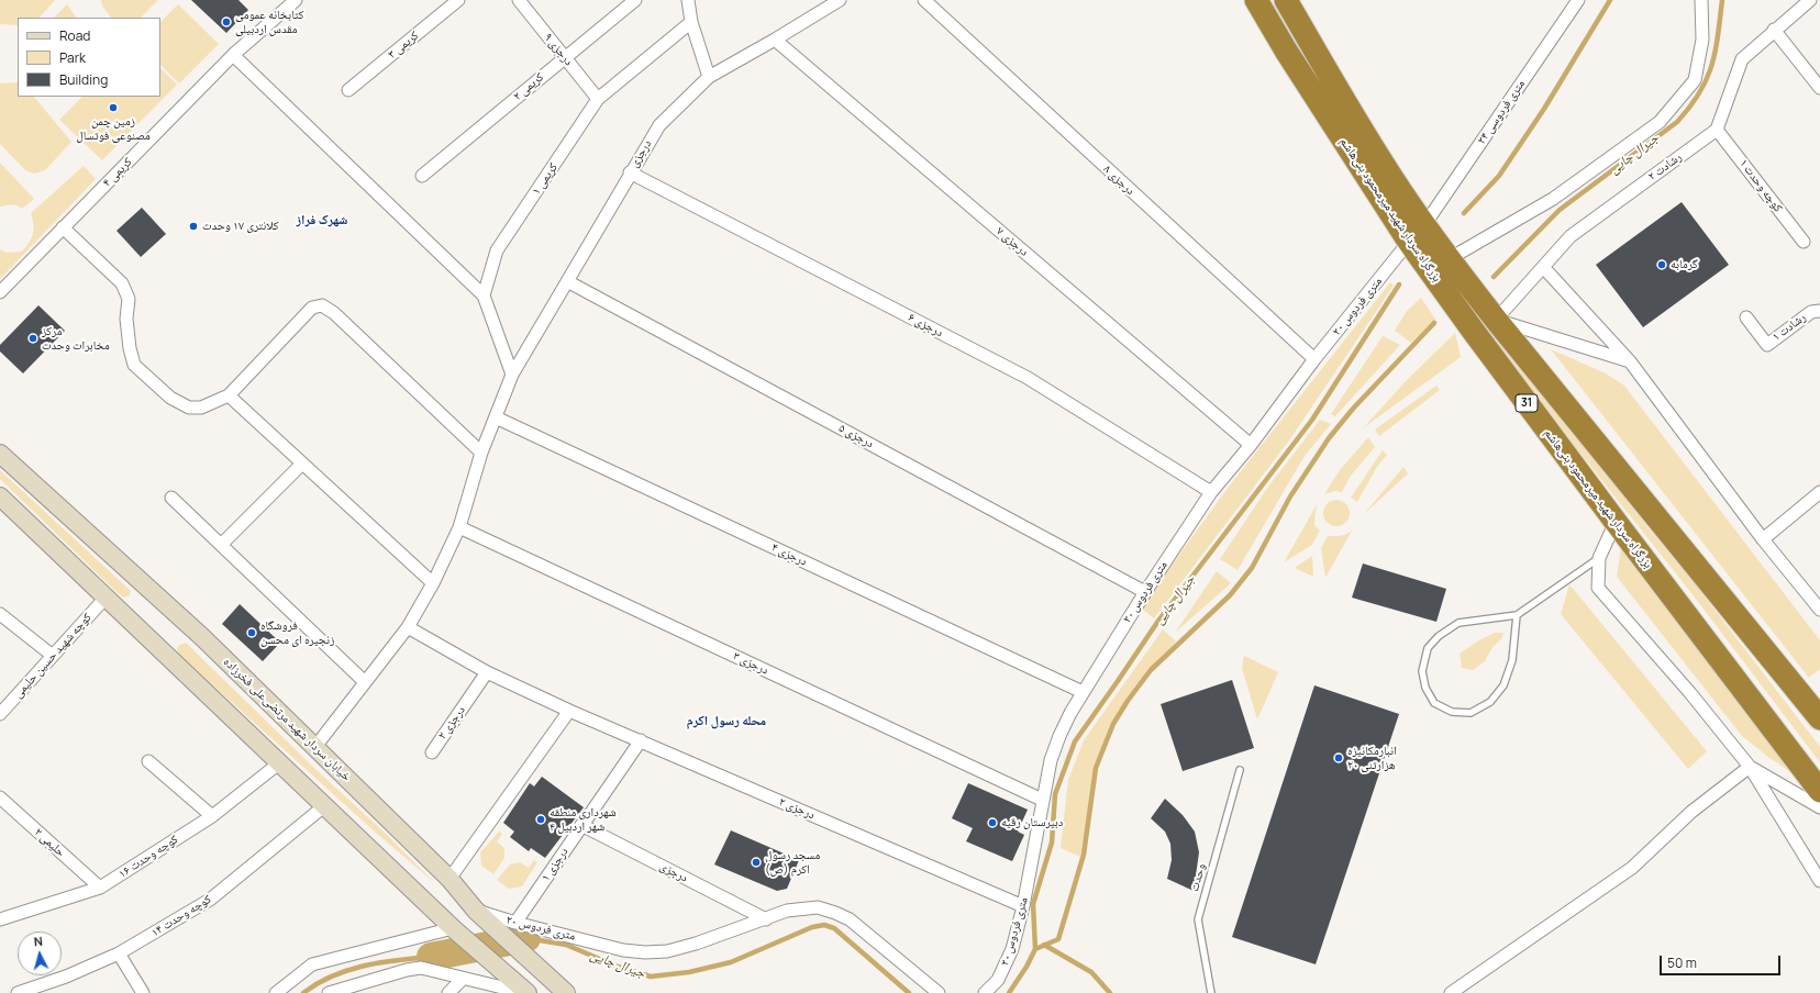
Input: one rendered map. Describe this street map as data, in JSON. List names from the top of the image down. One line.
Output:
{"streets":{"highway":["بزرگراه سردار شهید میرمحمود بنی‌هاشم","31"],"main road":["خیابان سردار شهید مرتضی‌علی فخرزاده"],"street":["کریمی ۳","درجزی ۹","کریمی ۲","۲۴ متری فردوسی","درجزی","رشادت ۲","کریمی ۴","کریمی ۱","درجزی ۸","کوچه وحدت ۱","درجزی ۷","۲۰ متری فردوس","درجزی ۶","رشادت ۱","درجزی ۵","درجزی ۴","کوچه شهید حسین حلیمی","درجزی ۳","درجزی ۲","حلیمی ۲","کوچه وحدت ۱۶","درجزی ۱","کوچه وحدت ۱۴"],"lane":["وحدت"]},"crossings":[["درجزی ۹","کریمی ۲"],["درجزی ۹","کریمی ۱"],["۲۴ متری فردوسی","بزرگراه سردار شهید میرمحمود بنی‌هاشم"],["درجزی","درجزی ۷"],["درجزی","۲۰ متری فردوس"],["درجزی","درجزی ۶"],["درجزی","درجزی ۵"],["درجزی","درجزی ۴"],["درجزی","درجزی ۳"],["درجزی","خیابان سردار شهید مرتضی‌علی فخرزاده"],["درجزی","درجزی ۲"],["درجزی","درجزی ۱"],["رشادت ۲","کوچه وحدت ۱"],["رشادت ۲","بزرگراه سردار شهید میرمحمود بنی‌هاشم"],["درجزی ۸","۲۰ متری فردوس"],["بزرگراه سردار شهید میرمحمود بنی‌هاشم","۲۰ متری فردوس"],["درجزی ۷","۲۰ متری فردوس"],["۲۰ متری فردوس","درجزی ۶"],["۲۰ متری فردوس","درجزی ۵"],["۲۰ متری فردوس","درجزی ۴"],["۲۰ متری فردوس","درجزی ۳"],["۲۰ متری فردوس","خیابان سردار شهید مرتضی‌علی فخرزاده"],["۲۰ متری فردوس","درجزی ۲"],["۲۰ متری فردوس","درجزی ۱"],["درجزی ۲","درجزی ۱"],["حلیمی ۲","کوچه وحدت ۱۶"]],"districts":["شهرک فراز","محله رسول اکرم"],"water":["جیرال چایی"],"places":["کتابخانه عمومی مقدس اردبیلی","زمین چمن مصنوعی فوتسال","کلانتری ۱۷ وحدت","گرمابه","مرکز مخابرات وحدت","فروشگاه زنجیره ای محسن","انبارمکانیزه ۲۰ هزارتنی","شهرداری منطقه ۴ شهر اردبیل","دبیرستان رقیه","مسجد رسول اکرم (ص)"],"legend":["Road","Park","Building"],"scale_bar":"50 m","north":"top"}
